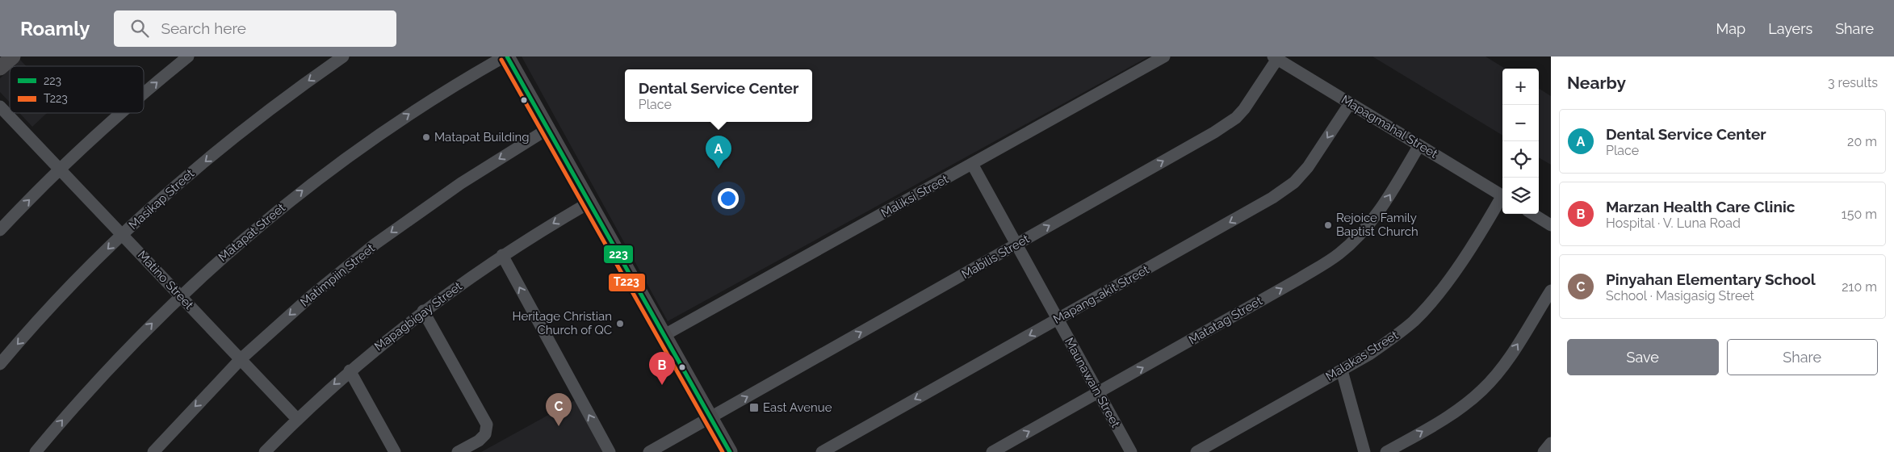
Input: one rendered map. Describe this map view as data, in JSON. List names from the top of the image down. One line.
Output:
{"streets":{"street":["Mapagmahal Street","Maliksi Street","Masikap Street","Matapat Street","Mabilis Street","Matimpiin Street","Matino Street","Mapang-akit Street","Mapagbigay Street","Matatag Street","Malakas Street","Maunawain Street"]},"crossings":[["Mapagmahal Street","Mabilis Street"],["Mapagmahal Street","Mapang-akit Street"],["Mapagmahal Street","Matatag Street"],["Maliksi Street","Maunawain Street"],["Masikap Street","Matino Street"],["Matapat Street","Matino Street"],["Mabilis Street","Maunawain Street"],["Matimpiin Street","Matino Street"],["Matino Street","Mapagbigay Street"],["Mapang-akit Street","Maunawain Street"],["Matatag Street","Maunawain Street"]],"one_way":["Matapat Street","Mabilis Street","Matimpiin Street","Mapang-akit Street","Mapagbigay Street","Matatag Street"],"places":{"other":["Matapat Building","Rejoice Family Baptist Church","Heritage Christian Church of QC"],"transit":["East Avenue"]},"lines":["transit line 223","transit line T223"],"legend":["223","T223"],"page":{"header":"Roamly","search":"Search here","nav":["Map","Layers","Share"],"heading":["Nearby","3 results"],"map_buttons":["+","−"],"popup":["Dental Service Center","Place"],"list":[{"mark":"A","name":"Dental Service Center","note":"Place","value":"20 m"},{"mark":"B","name":"Marzan Health Care Clinic","note":"Hospital · V. Luna Road","value":"150 m"},{"mark":"C","name":"Pinyahan Elementary School","note":"School · Masigasig Street","value":"210 m"}],"pins":["A","B","C"],"buttons":["Save","Share"]}}
